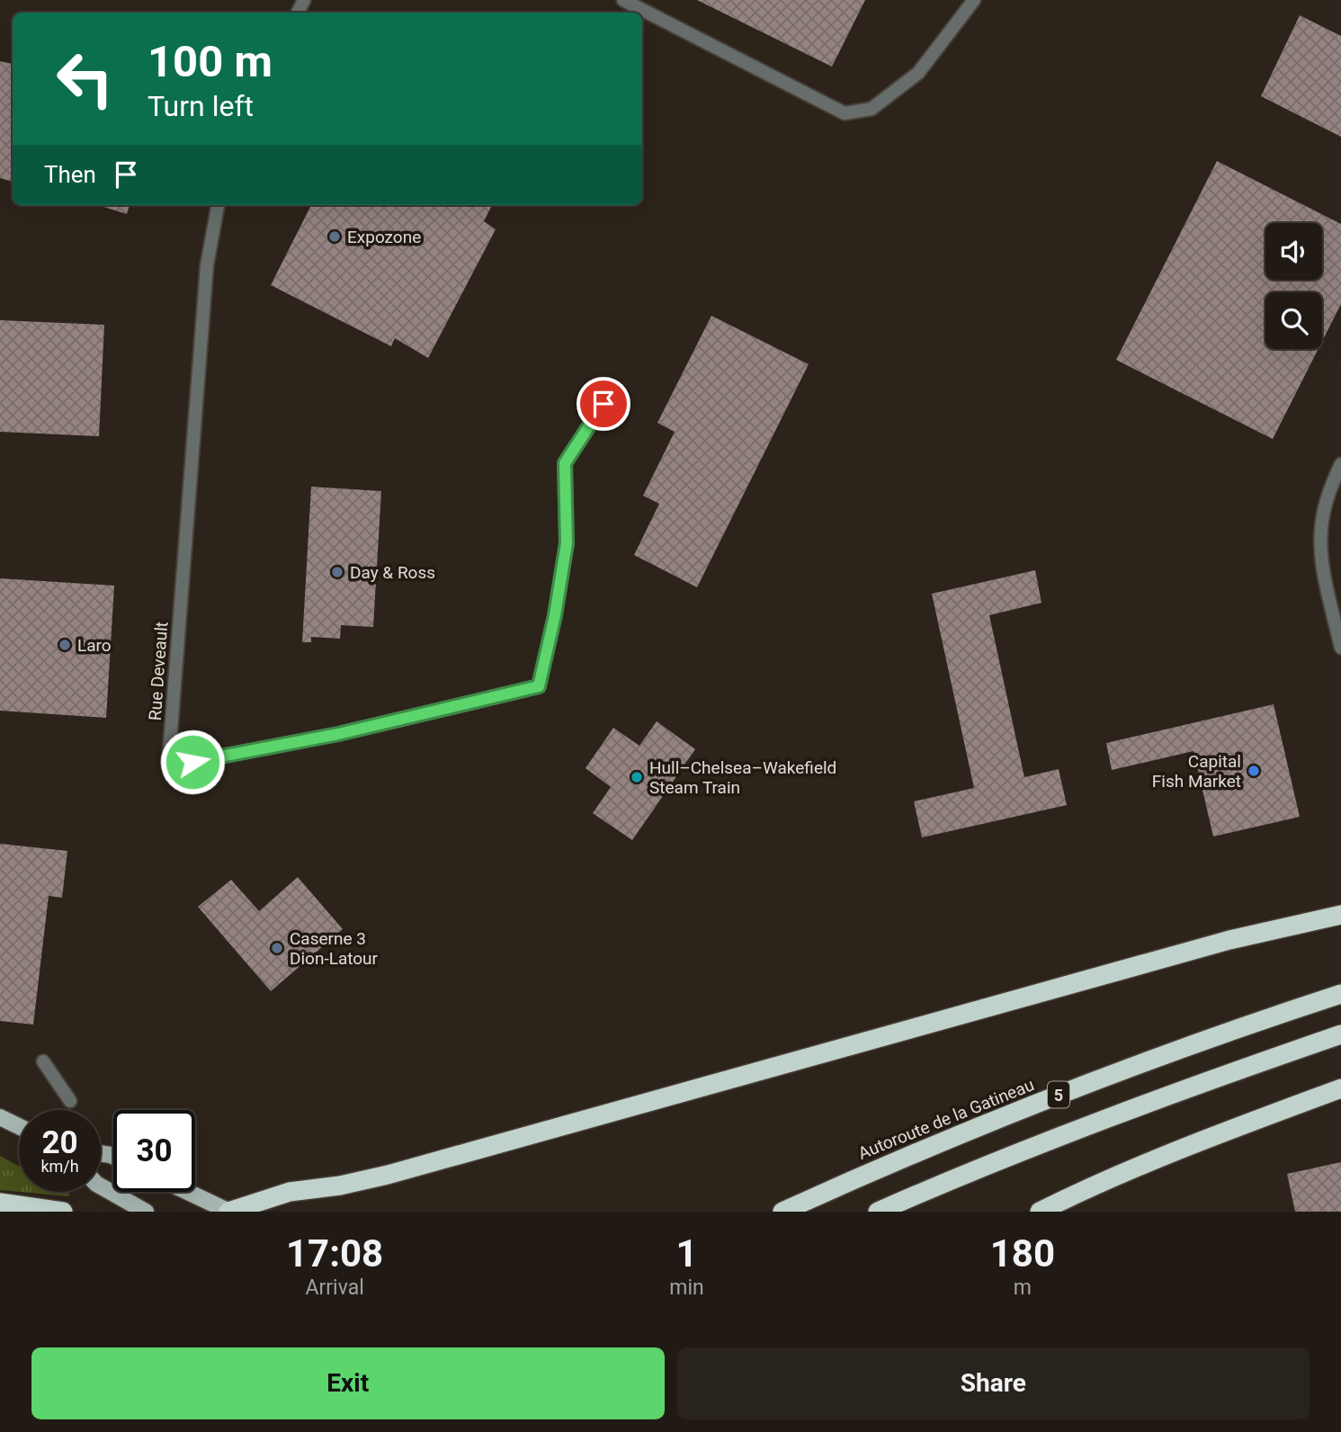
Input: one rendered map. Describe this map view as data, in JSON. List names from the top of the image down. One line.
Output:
{"streets":{"highway":["5","Autoroute de la Gatineau"],"street":["Rue Deveault"]},"places":["Expozone","Day & Ross","Laro","Capital Fish Market","Hull–Chelsea–Wakefield Steam Train","Caserne 3 Dion-Latour"],"page":{"turn":["100 m","Turn left"],"then":"Then","speed":"20 km/h","limit":"30","eta":["17:08","Arrival","1","min","180","m"],"buttons":["Exit","Share"]}}
